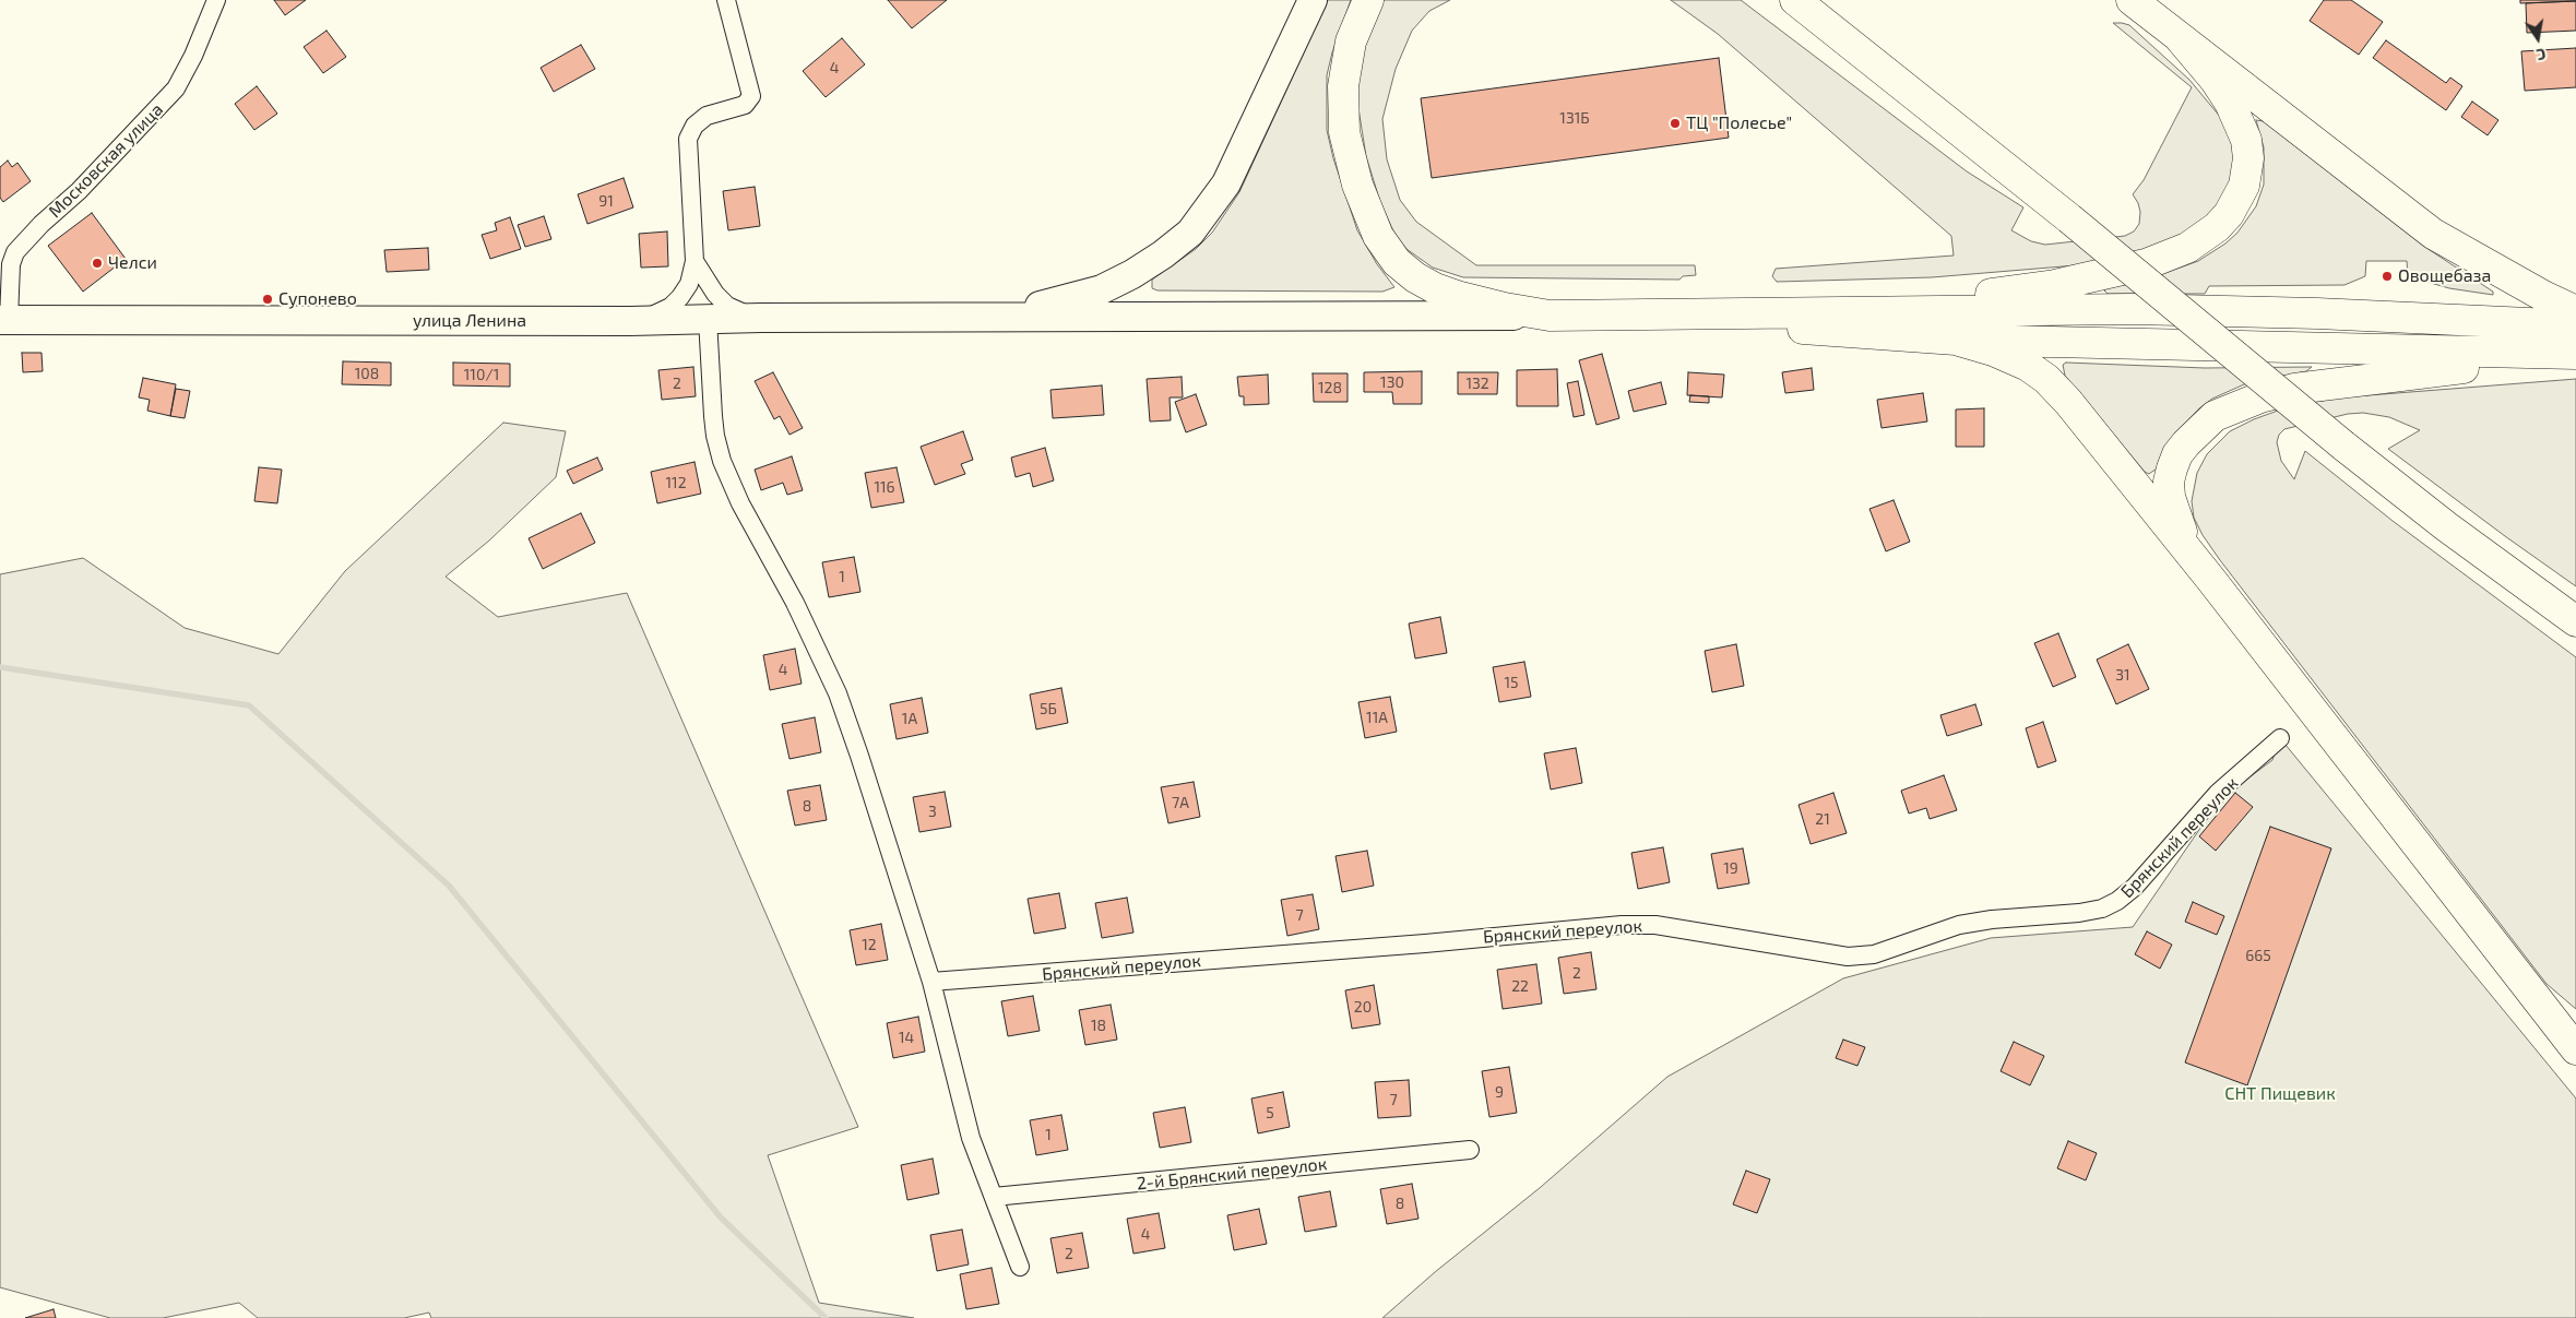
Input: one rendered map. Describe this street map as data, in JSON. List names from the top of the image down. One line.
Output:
{"streets":{"main road":["улица Ленина"],"street":["Московская улица","Брянский переулок","2-й Брянский переулок"]},"crossings":[["Московская улица","улица Ленина"]],"parks":["СНТ Пищевик"],"places":["ТЦ \"Полесье\"","Челси","Овощебаза","Супонево"],"house_numbers":["4","131Б","91","108","110/1","130","2","132","128","112","116","1","4","31","15","5Б","11А","1А","7А","8","3","21","19","7","12","665","2","22","20","18","14","9","7","5","1","8","4","2"],"north":"bottom"}
